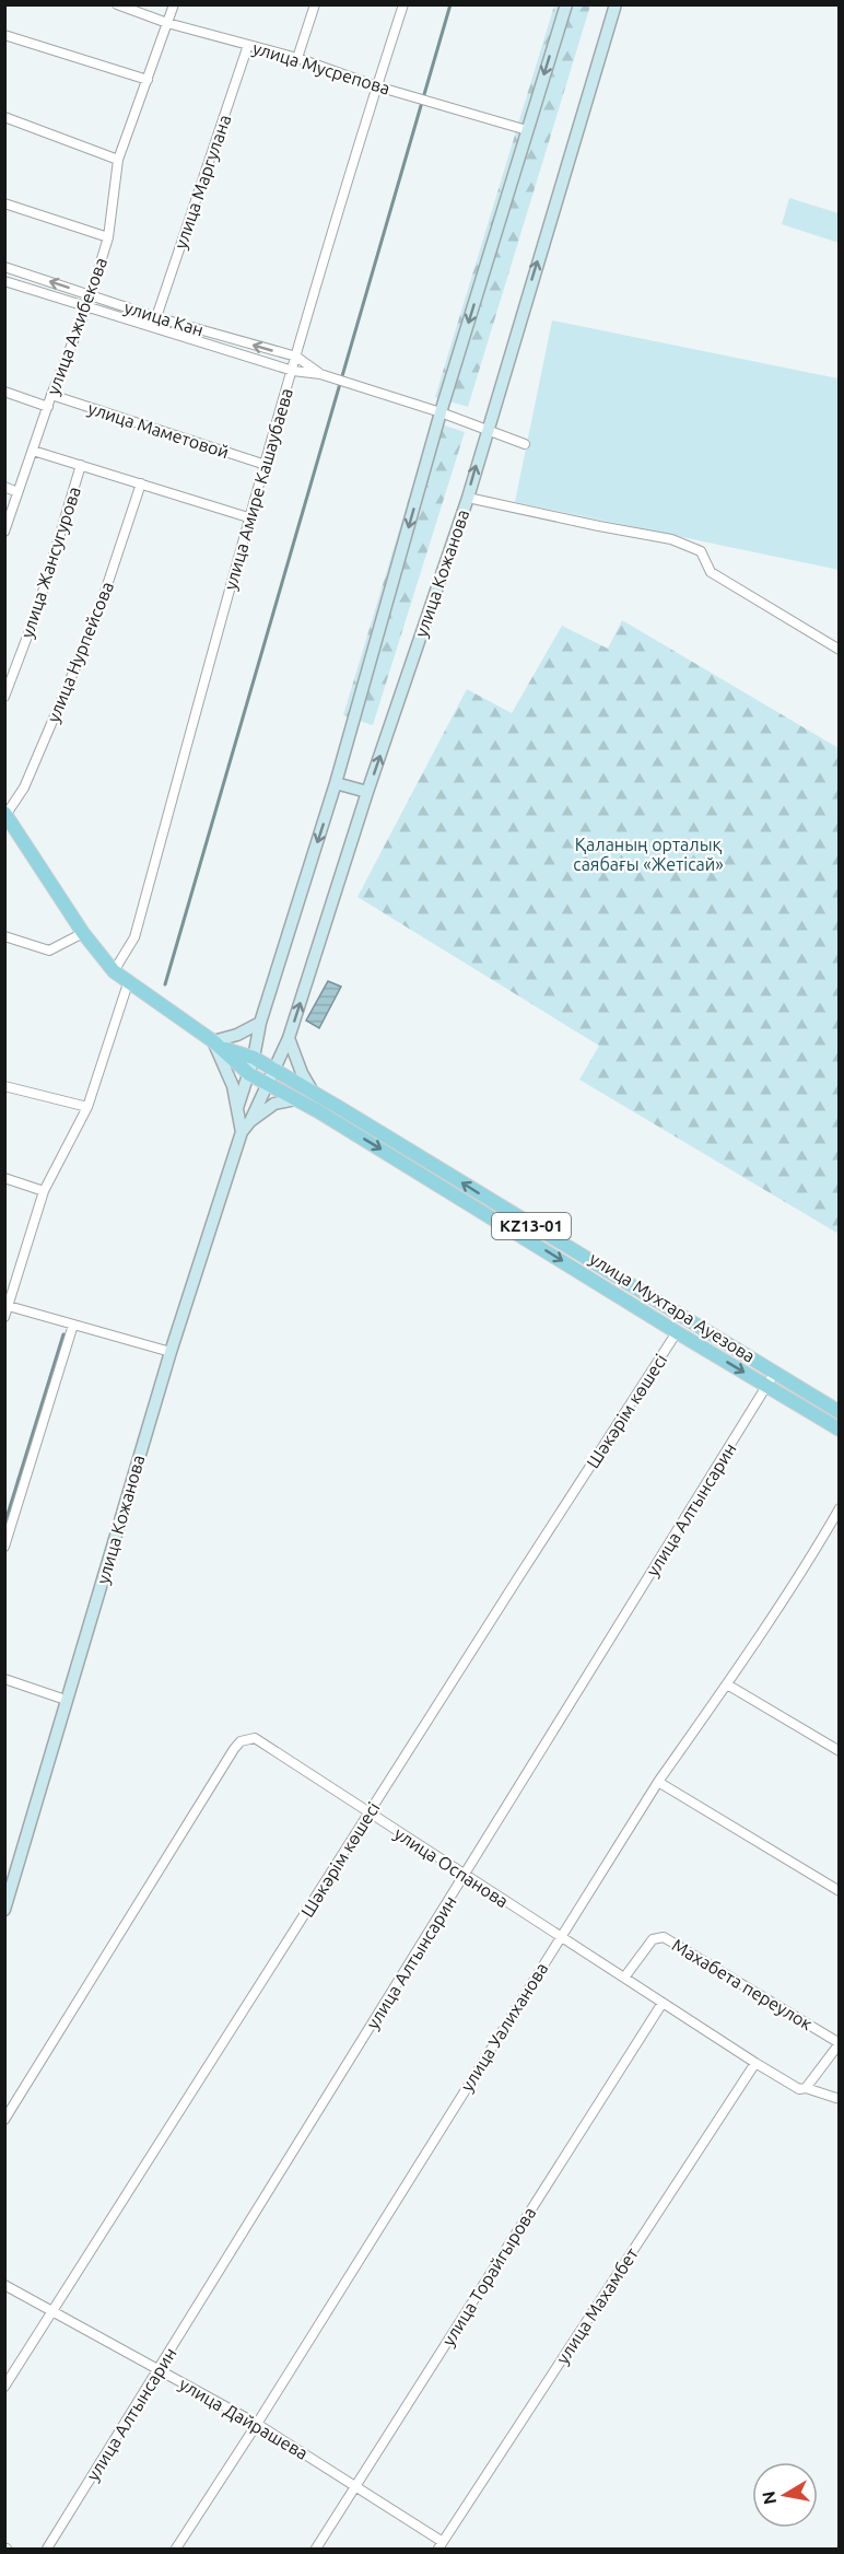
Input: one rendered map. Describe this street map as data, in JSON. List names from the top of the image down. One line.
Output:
{"streets":{"main road":["KZ13-01","улица Мухтара Ауезова"],"street":["улица Мусрепова","улица Маргулана","улица Кан","улица Ажибекова","улица Маметовой","улица Амире Кашаубаева","улица Жансугурова","улица Кожанова","улица Нурпейсова","Шәкәрім көшесі","улица Алтынсарин","улица Оспанова","Махабета переулок","улица Уалиханова","улица Торайгырова","улица Махамбет","улица Дайрашева"]},"crossings":[["улица Мусрепова","улица Маргулана"],["улица Мусрепова","улица Ажибекова"],["улица Мусрепова","улица Амире Кашаубаева"],["улица Мусрепова","улица Кожанова"],["улица Маргулана","улица Кан"],["улица Кан","улица Ажибекова"],["улица Кан","улица Амире Кашаубаева"],["улица Кан","улица Кожанова"],["улица Ажибекова","улица Маметовой"],["улица Маметовой","улица Амире Кашаубаева"],["улица Амире Кашаубаева","улица Мухтара Ауезова"],["улица Кожанова","улица Мухтара Ауезова"],["улица Нурпейсова","улица Мухтара Ауезова"],["улица Мухтара Ауезова","Шәкәрім көшесі"],["улица Мухтара Ауезова","улица Алтынсарин"],["Шәкәрім көшесі","улица Оспанова"],["Шәкәрім көшесі","улица Дайрашева"],["улица Алтынсарин","улица Оспанова"],["улица Алтынсарин","улица Дайрашева"],["улица Оспанова","Махабета переулок"],["улица Оспанова","улица Уалиханова"],["улица Оспанова","улица Торайгырова"],["улица Оспанова","улица Махамбет"],["улица Уалиханова","улица Дайрашева"],["улица Торайгырова","улица Дайрашева"],["улица Махамбет","улица Дайрашева"]],"parks":["Қаланың орталық саябағы «Жетісай»"],"north":"left"}
